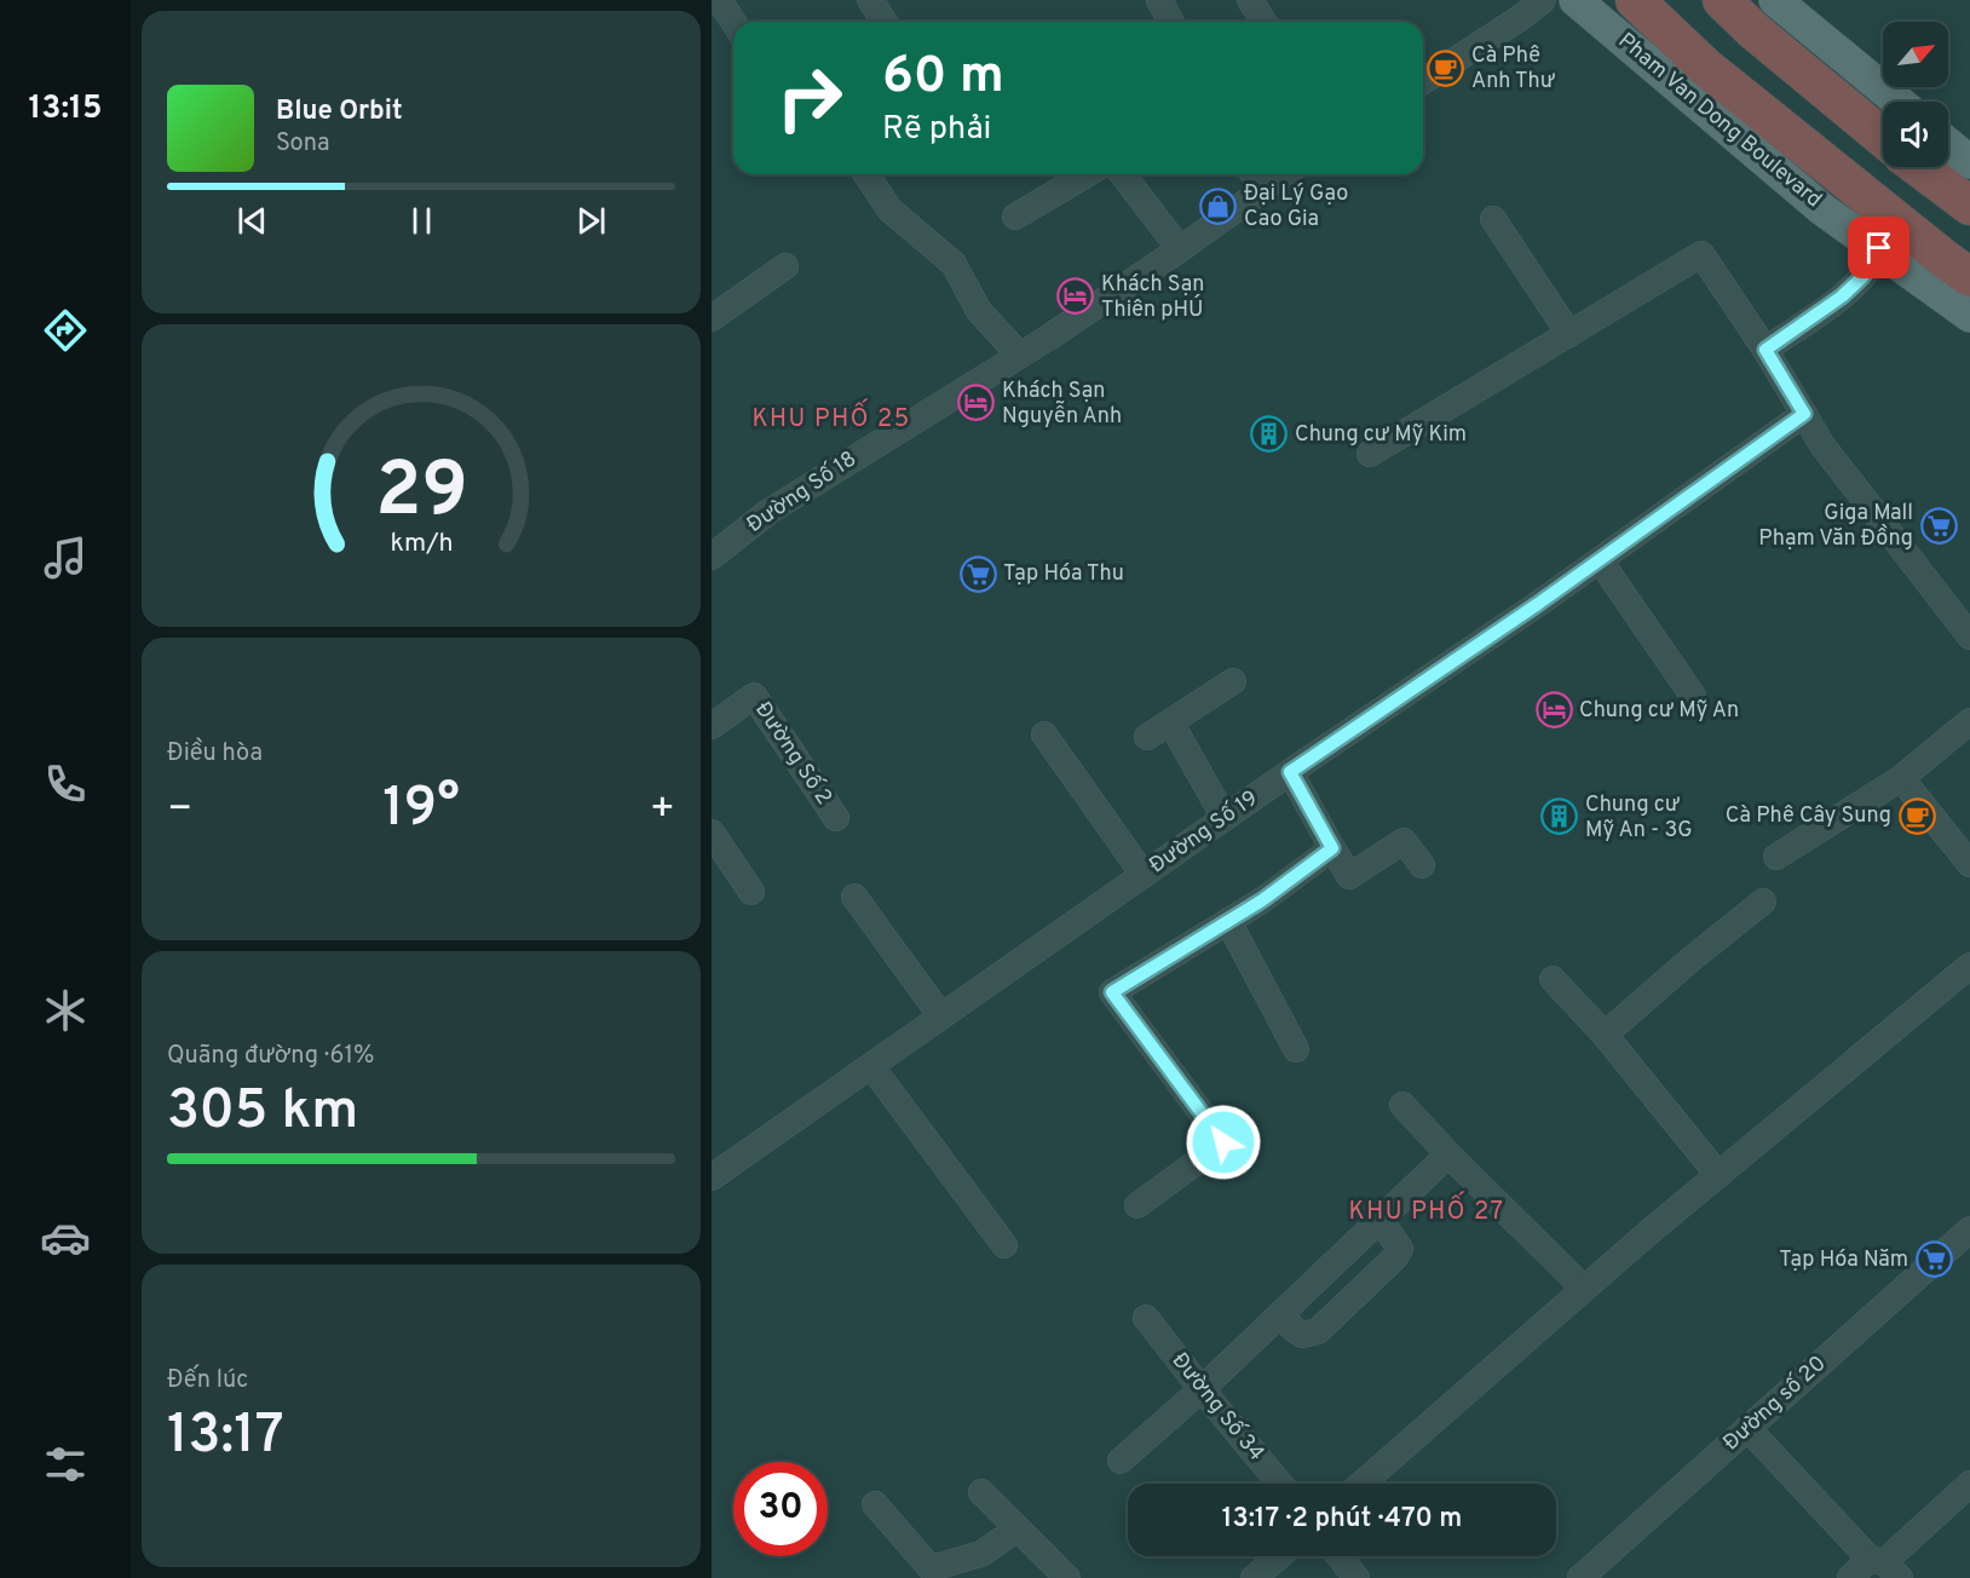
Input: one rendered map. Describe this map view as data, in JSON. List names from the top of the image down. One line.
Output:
{"streets":{"highway":["Pham Van Dong Boulevard"],"street":["Đường Số 18","Đường Số 2","Đường Số 19","Đường số 20","Đường Số 34"]},"districts":["KHU PHỐ 25","KHU PHỐ 27"],"places":{"cafe":["Cà Phê Anh Thư","Cà Phê Cây Sung"],"shop":["Đại Lý Gạo Cao Gia"],"hotel":["Khách Sạn Thiên pHÚ","Khách Sạn Nguyễn Anh","Chung cư Mỹ An"],"building":["Chung cư Mỹ Kim","Chung cư Mỹ An - 3G"],"supermarket":["Giga Mall Phạm Văn Đồng","Tạp Hóa Thu","Tạp Hóa Năm"]},"north":"top right","page":{"tabs":"13:15","turn":["60 m","Rẽ phải"],"song":["Blue Orbit","Sona"],"tile":["Điều hòa",["Quãng đường · 61%","305 km"],["Đến lúc","13:17"]],"heat":["−","19°","+"],"limit":"30","trip":"13:17 · 2 phút · 470 m","gauge":["29","km/h"]}}
